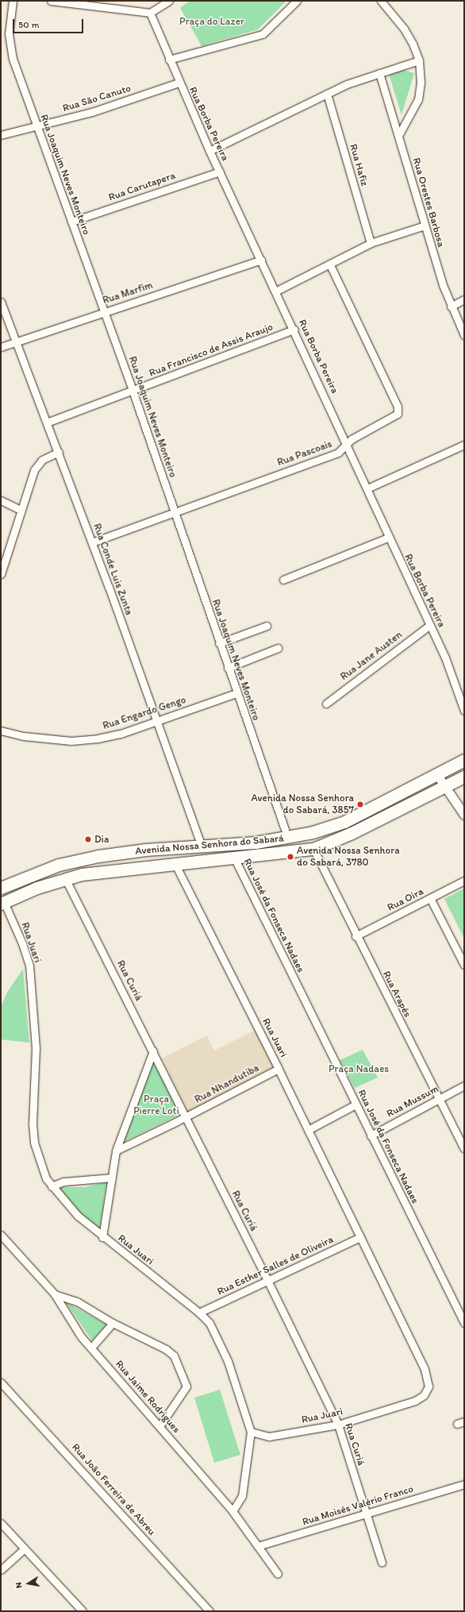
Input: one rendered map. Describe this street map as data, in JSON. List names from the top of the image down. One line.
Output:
{"streets":{"main road":["Avenida Nossa Senhora do Sabará"],"street":["Rua São Canuto","Rua Borba Pereira","Rua Hafiz","Rua Joaquim Neves Monteiro","Rua Carutapera","Rua Orestes Barbosa","Rua Marfim","Rua Francisco de Assis Araujo","Rua Pascoais","Rua Conde Luis Zunta","Rua Jane Austen","Rua Engardo Gengo","Rua Oira","Rua José da Fonseca Nadaes","Rua Juari","Rua Curiá","Rua Arapés","Rua Nhandutiba","Rua Mussum","Rua Esther Salles de Oliveira","Rua Jaime Rodrigues","Rua João Ferreira de Abreu","Rua Moisés Valério Franco"]},"crossings":[["Rua São Canuto","Rua Borba Pereira"],["Rua São Canuto","Rua Joaquim Neves Monteiro"],["Rua Borba Pereira","Rua Carutapera"],["Rua Borba Pereira","Rua Marfim"],["Rua Borba Pereira","Rua Francisco de Assis Araujo"],["Rua Borba Pereira","Rua Pascoais"],["Rua Borba Pereira","Rua Jane Austen"],["Rua Joaquim Neves Monteiro","Rua Carutapera"],["Rua Joaquim Neves Monteiro","Rua Marfim"],["Rua Joaquim Neves Monteiro","Rua Francisco de Assis Araujo"],["Rua Joaquim Neves Monteiro","Rua Pascoais"],["Rua Joaquim Neves Monteiro","Rua Engardo Gengo"],["Rua Joaquim Neves Monteiro","Avenida Nossa Senhora do Sabará"],["Rua Marfim","Rua Conde Luis Zunta"],["Rua Francisco de Assis Araujo","Rua Conde Luis Zunta"],["Rua Pascoais","Rua Conde Luis Zunta"],["Rua Conde Luis Zunta","Rua Engardo Gengo"],["Rua Conde Luis Zunta","Avenida Nossa Senhora do Sabará"],["Avenida Nossa Senhora do Sabará","Rua José da Fonseca Nadaes"],["Avenida Nossa Senhora do Sabará","Rua Juari"],["Avenida Nossa Senhora do Sabará","Rua Curiá"],["Avenida Nossa Senhora do Sabará","Rua Arapés"],["Rua Oira","Rua Arapés"],["Rua José da Fonseca Nadaes","Rua Mussum"],["Rua Juari","Rua Curiá"],["Rua Juari","Rua Nhandutiba"],["Rua Juari","Rua Esther Salles de Oliveira"],["Rua Curiá","Rua Nhandutiba"],["Rua Curiá","Rua Esther Salles de Oliveira"],["Rua Curiá","Rua Moisés Valério Franco"],["Rua Arapés","Rua Mussum"],["Rua Jaime Rodrigues","Rua Moisés Valério Franco"]],"parks":["Praça do Lazer","Praça Nadaes","Praça Pierre Loti"],"places":["Avenida Nossa Senhora do Sabará, 3857","Dia","Avenida Nossa Senhora do Sabará, 3780"],"scale_bar":"50 m","north":"left"}
